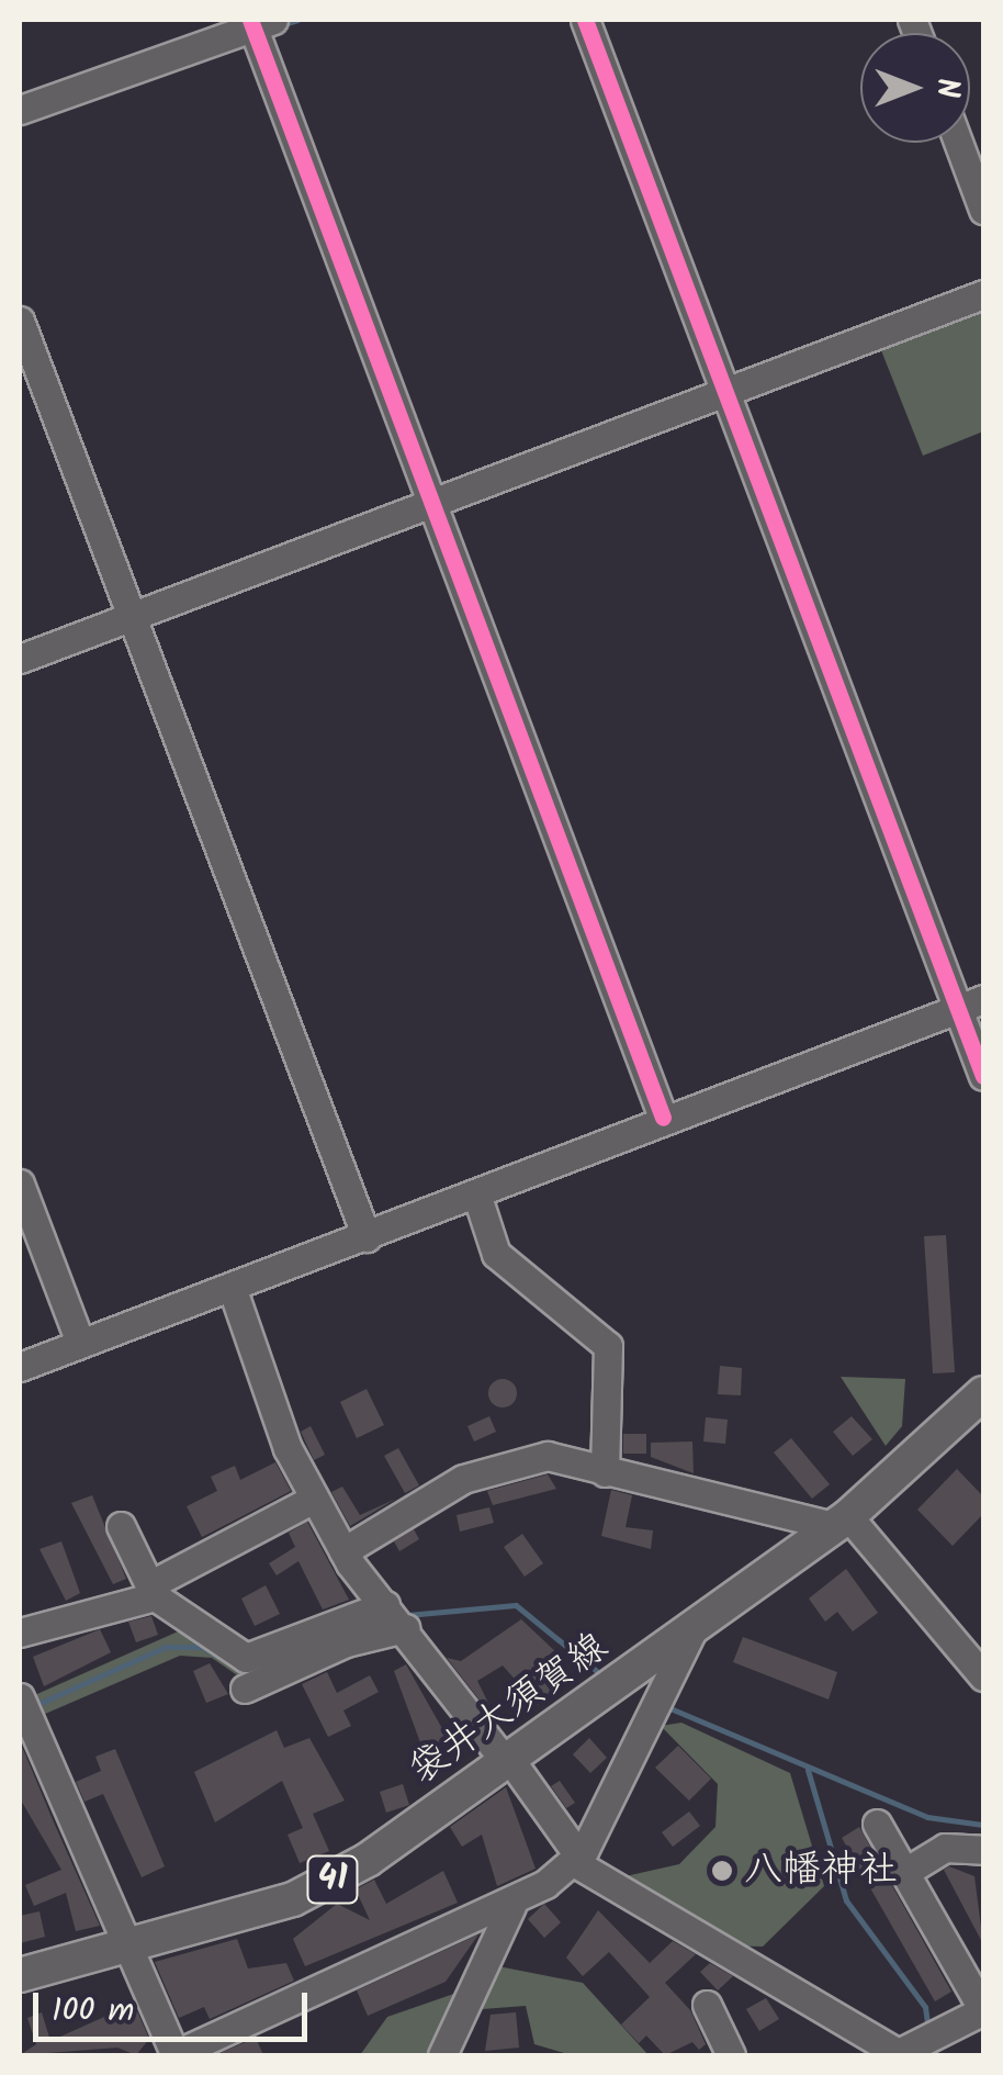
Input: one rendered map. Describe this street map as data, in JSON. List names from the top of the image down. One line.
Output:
{"streets":{"main road":["袋井大須賀線","41"]},"places":["八幡神社"],"scale_bar":"100 m","north":"right"}
